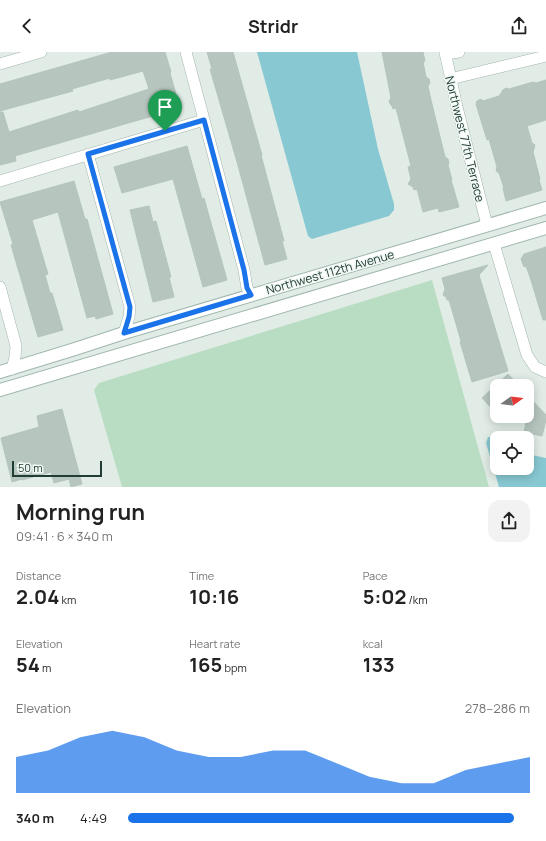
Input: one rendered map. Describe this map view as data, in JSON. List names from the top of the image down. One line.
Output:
{"streets":{"street":["Northwest 77th Terrace","Northwest 112th Avenue"]},"crossings":[["Northwest 77th Terrace","Northwest 112th Avenue"]],"scale_bar":"50 m","north":"right","page":{"header":"Stridr","scale":"50 m","heading":["Morning run","09:41 · 6 × 340 m"],"stats":[["Distance","2.04 km"],["Time","10:16"],["Pace","5:02 /km"],["Elevation","54 m"],["Heart rate","165 bpm"],["kcal","133"]],"chart":["Elevation","278–286 m"],"list":[{"name":"340 m","note":"4:49"}]}}
